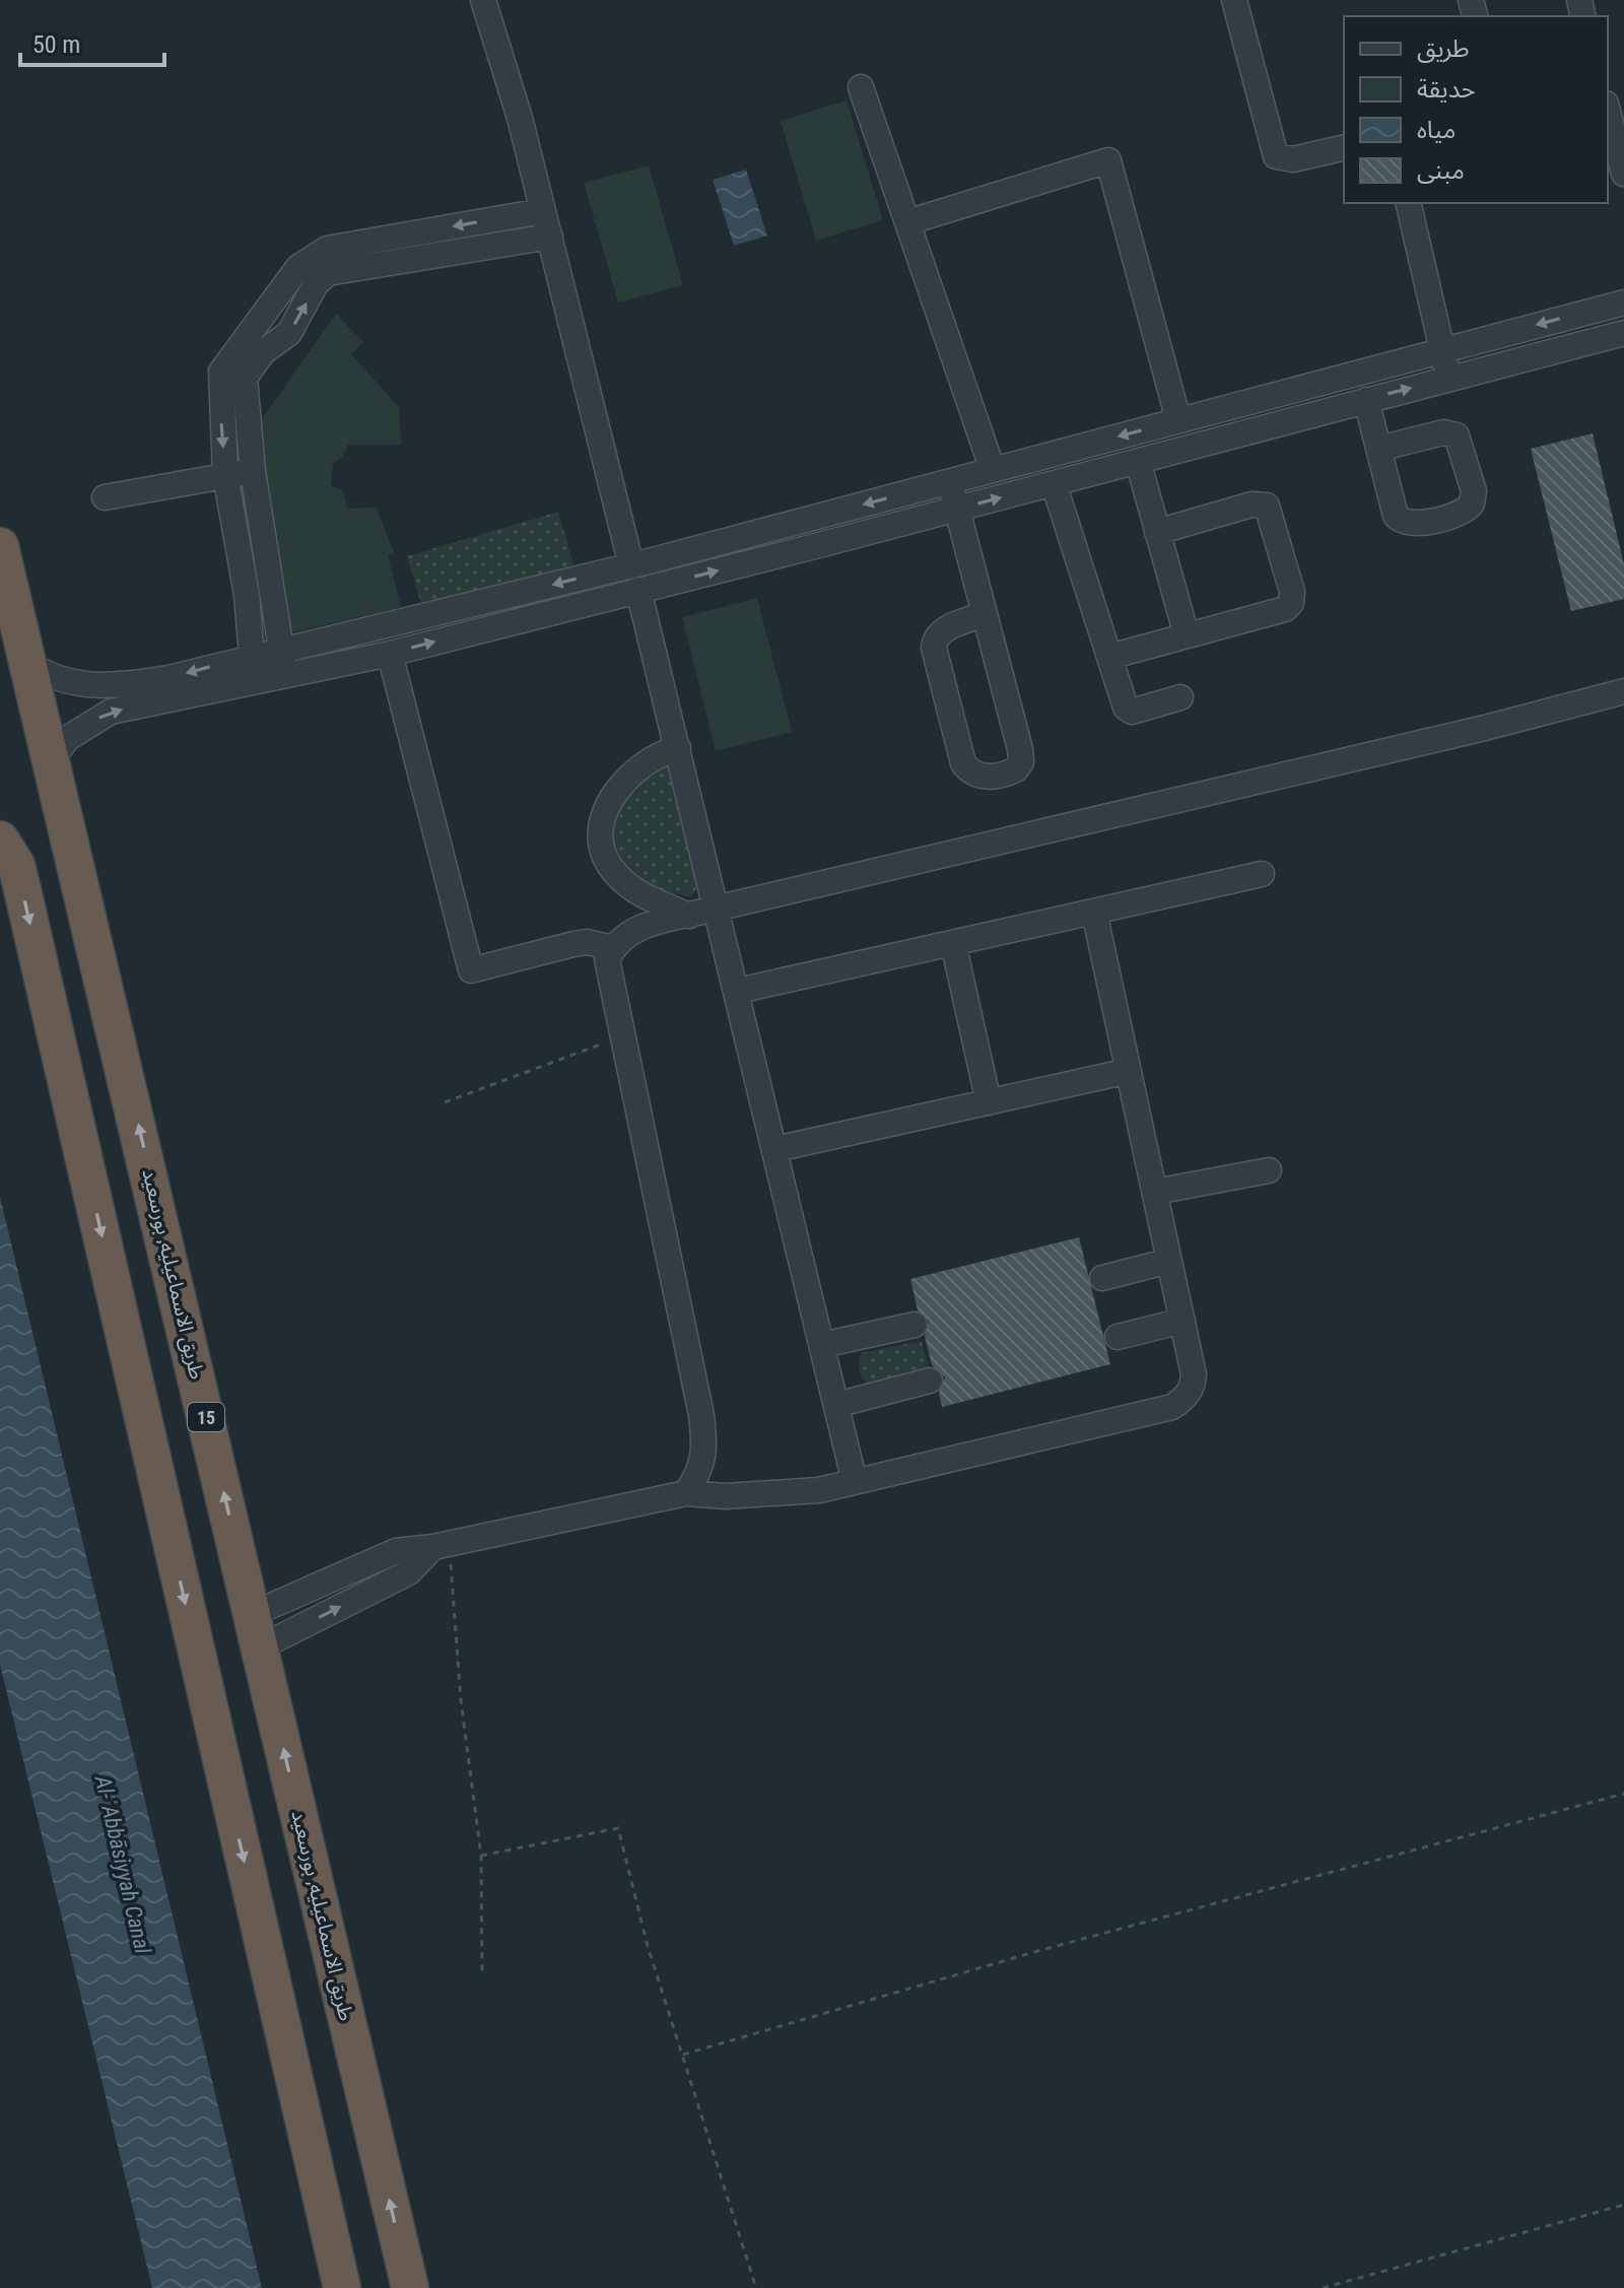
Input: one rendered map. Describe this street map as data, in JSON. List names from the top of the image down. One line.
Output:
{"streets":{"highway":["طريق الاسماعيليه, بورسعيد","15"]},"water":["Al-ʿAbbāsiyyah Canal"],"legend":["طريق","حديقة","مياه","مبنى"],"scale_bar":"50 m"}
